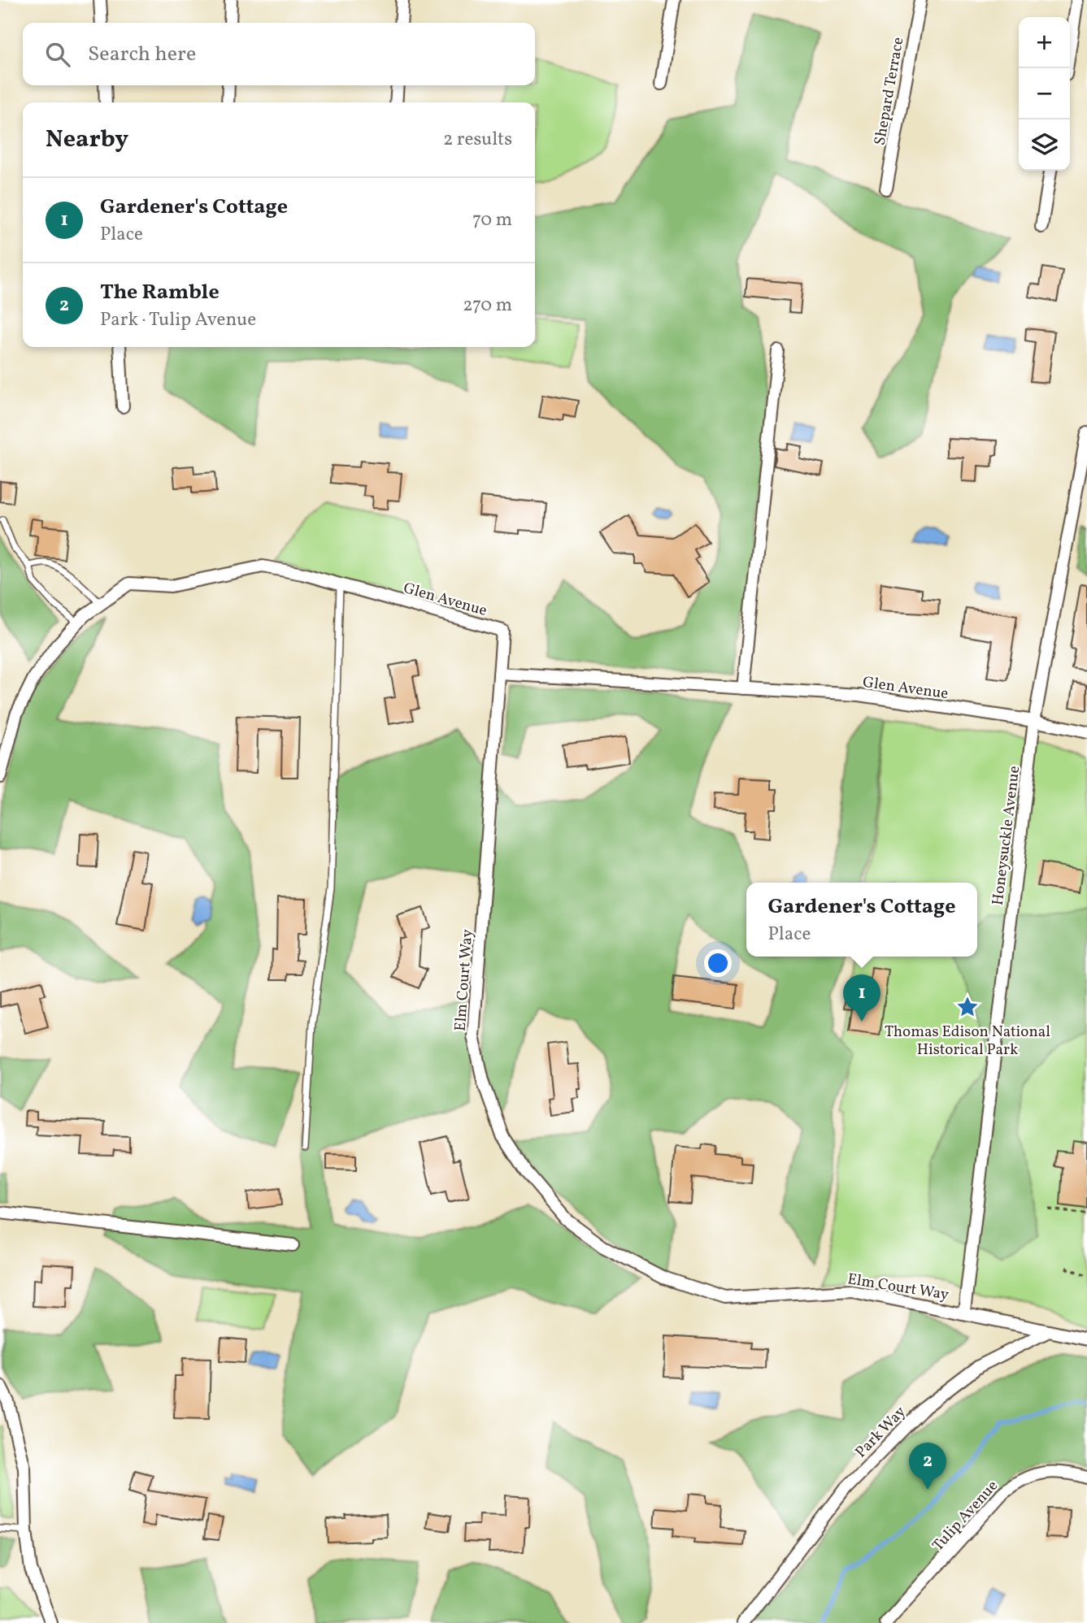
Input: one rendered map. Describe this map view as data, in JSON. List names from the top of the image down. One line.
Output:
{"streets":{"street":["Shepard Terrace","Glen Avenue","Honeysuckle Avenue","Elm Court Way","Park Way","Tulip Avenue"]},"crossings":[["Glen Avenue","Honeysuckle Avenue"],["Glen Avenue","Elm Court Way"],["Honeysuckle Avenue","Elm Court Way"],["Elm Court Way","Park Way"]],"places":{"place":["Thomas Edison National Historical Park"]},"page":{"map_buttons":["+","−"],"search":"Search here","heading":["Nearby","2 results"],"list":[{"mark":"1","name":"Gardener's Cottage","note":"Place","value":"70 m"},{"mark":"2","name":"The Ramble","note":"Park · Tulip Avenue","value":"270 m"}],"popup":["Gardener's Cottage","Place"],"pins":["1","2"]}}
